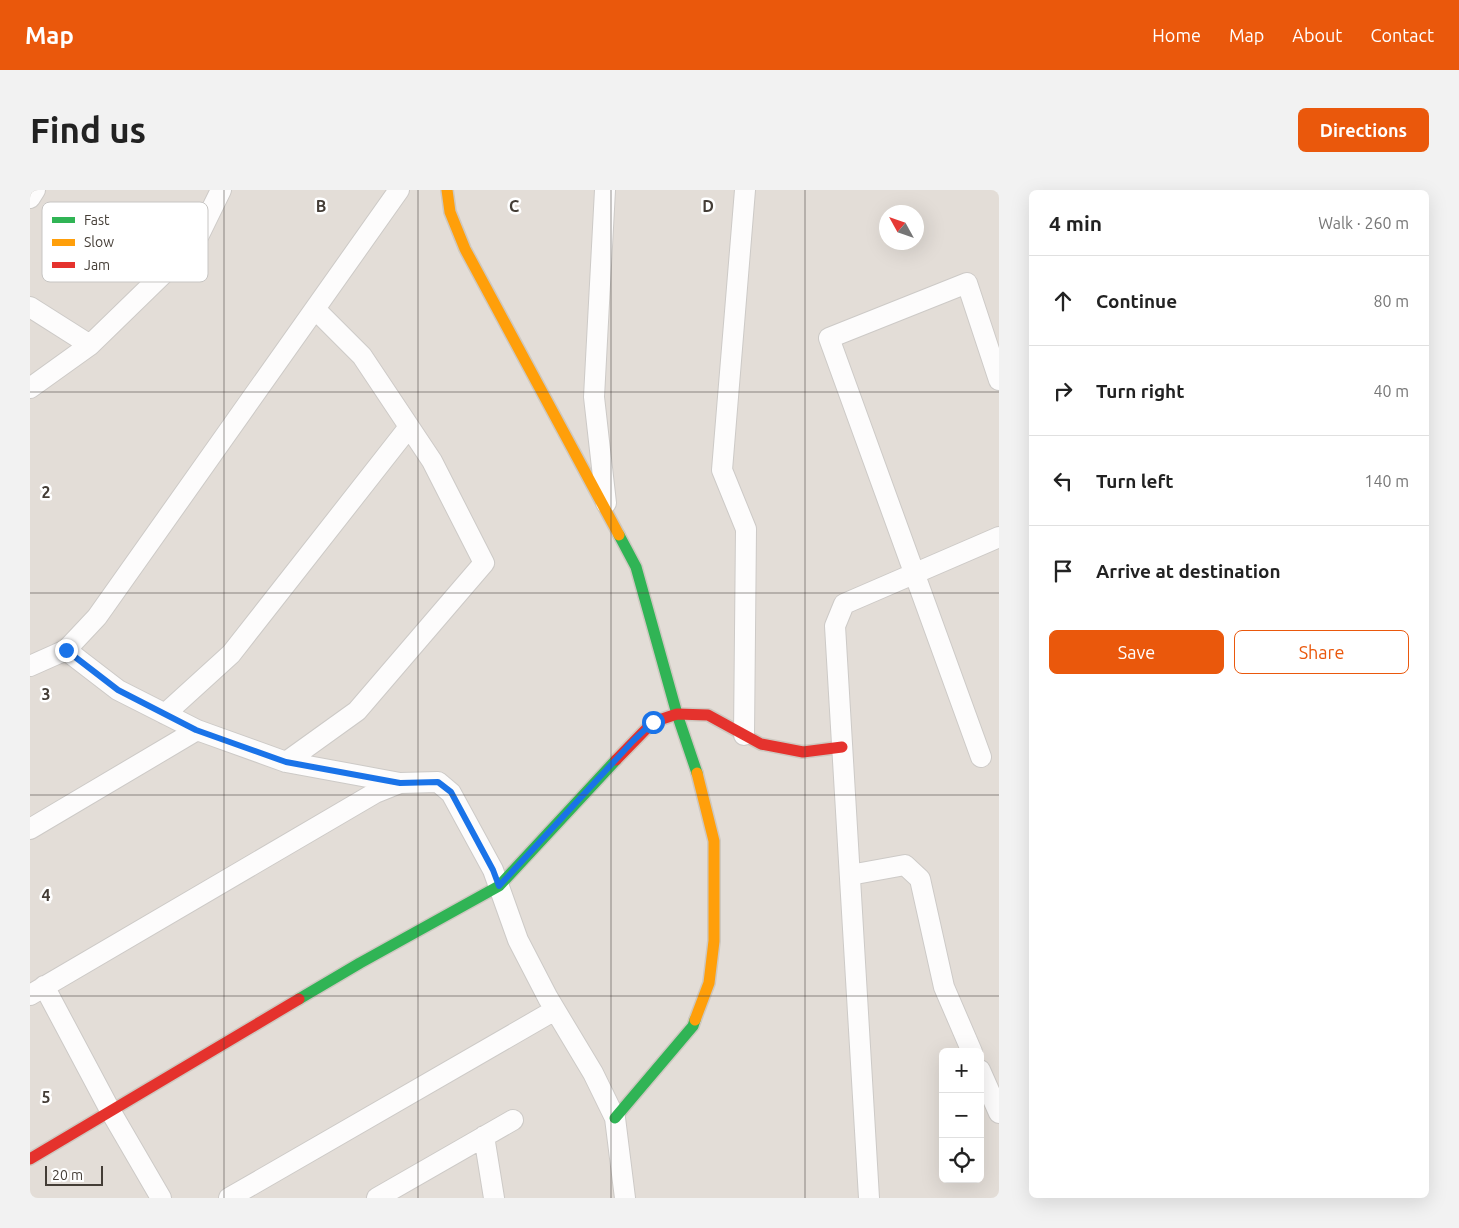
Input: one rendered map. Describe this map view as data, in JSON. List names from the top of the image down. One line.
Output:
{"legend":["Fast","Slow","Jam"],"scale_bar":"20 m","north":"top left","page":{"header":"Map","nav":["Home","Map","About","Contact"],"buttons":["Directions",["Save","Share"]],"title":"Find us","heading":["4 min","Walk · 260 m"],"list":[["Continue","80 m"],["Turn right","40 m"],["Turn left","140 m"],"Arrive at destination"],"map_buttons":["+","−"],"scale":"20 m"},"grid":{"columns":["B","C","D"],"rows":["2","3","4","5"]}}
